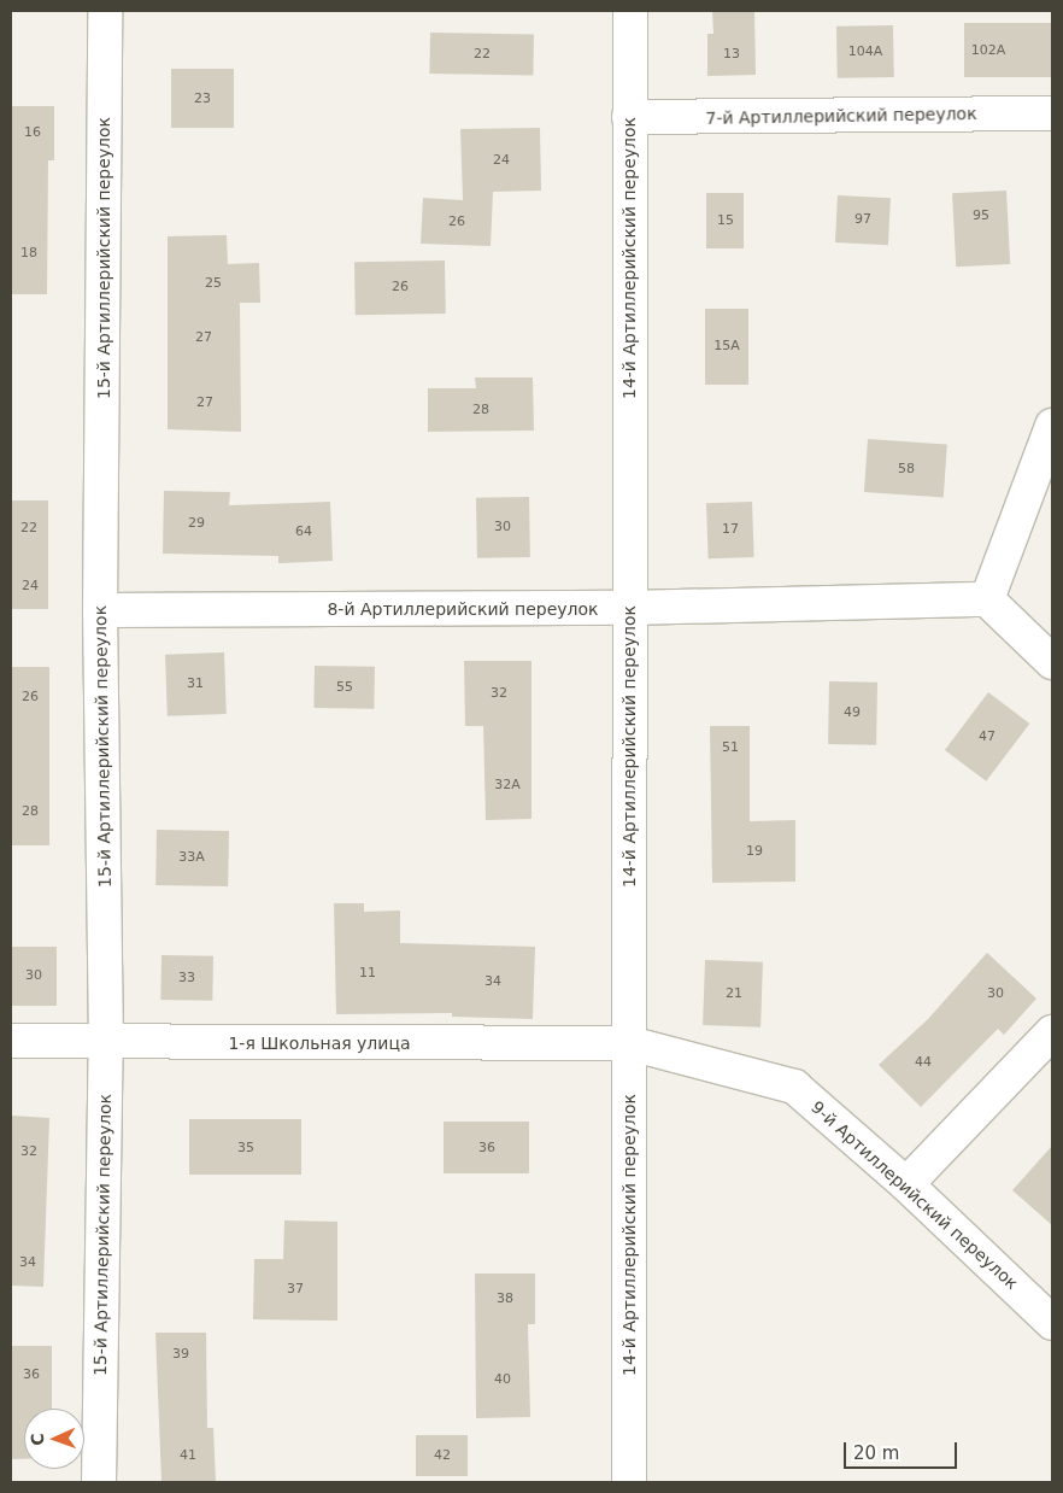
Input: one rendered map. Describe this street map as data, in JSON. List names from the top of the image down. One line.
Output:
{"streets":{"street":["7-й Артиллерийский переулок","15-й Артиллерийский переулок","14-й Артиллерийский переулок","8-й Артиллерийский переулок","1-я Школьная улица","9-й Артиллерийский переулок"]},"crossings":[["7-й Артиллерийский переулок","14-й Артиллерийский переулок"],["15-й Артиллерийский переулок","8-й Артиллерийский переулок"],["15-й Артиллерийский переулок","1-я Школьная улица"],["14-й Артиллерийский переулок","8-й Артиллерийский переулок"],["14-й Артиллерийский переулок","1-я Школьная улица"],["14-й Артиллерийский переулок","9-й Артиллерийский переулок"],["1-я Школьная улица","9-й Артиллерийский переулок"]],"house_numbers":["102А","104А","22","13","23","16","24","95","97","15","26","18","25","26","27","15А","27","28","58","29","30","22","17","64","24","31","55","32","26","49","47","51","32А","28","19","33А","11","30","33","34","21","30","44","35","36","32","34","37","38","39","36","40","41","42"],"scale_bar":"20 m","north":"left"}
